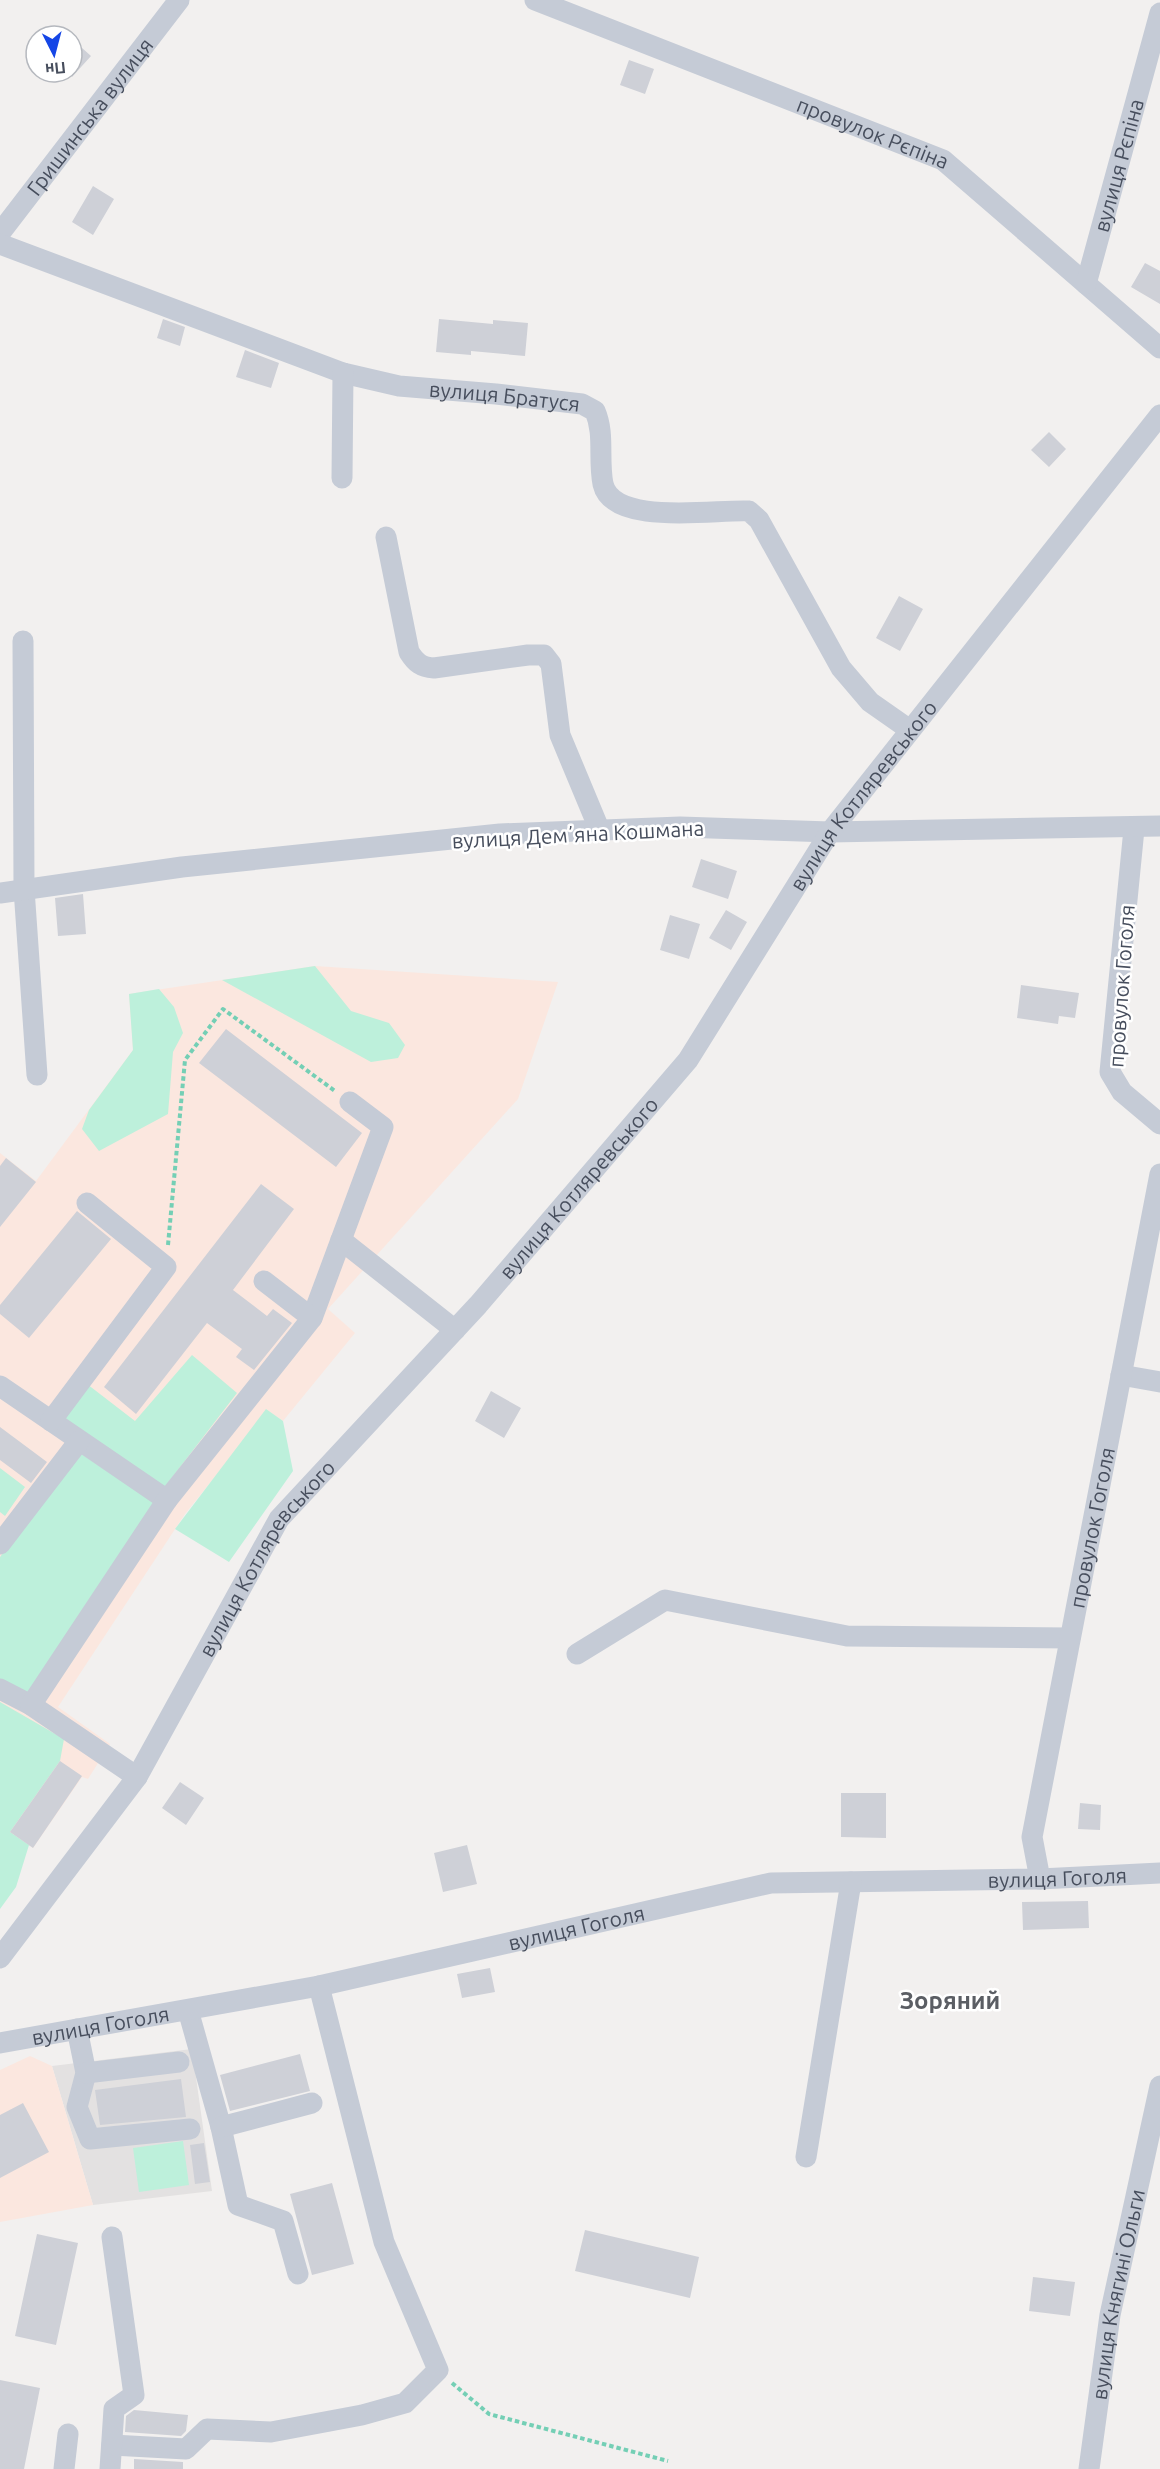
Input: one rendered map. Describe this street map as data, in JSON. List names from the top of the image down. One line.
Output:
{"streets":{"street":["Гришинська вулиця","провулок Рєпіна","вулиця Рєпіна","вулиця Братуся","вулиця Котляревського","вулиця Демʼяна Кошмана","провулок Гоголя","вулиця Гоголя","вулиця Княгині Ольги"]},"crossings":[["провулок Рєпіна","вулиця Рєпіна"],["вулиця Братуся","вулиця Котляревського"],["вулиця Котляревського","вулиця Демʼяна Кошмана"],["вулиця Демʼяна Кошмана","провулок Гоголя"],["провулок Гоголя","вулиця Гоголя"]],"districts":["Зоряний"],"north":"bottom"}
